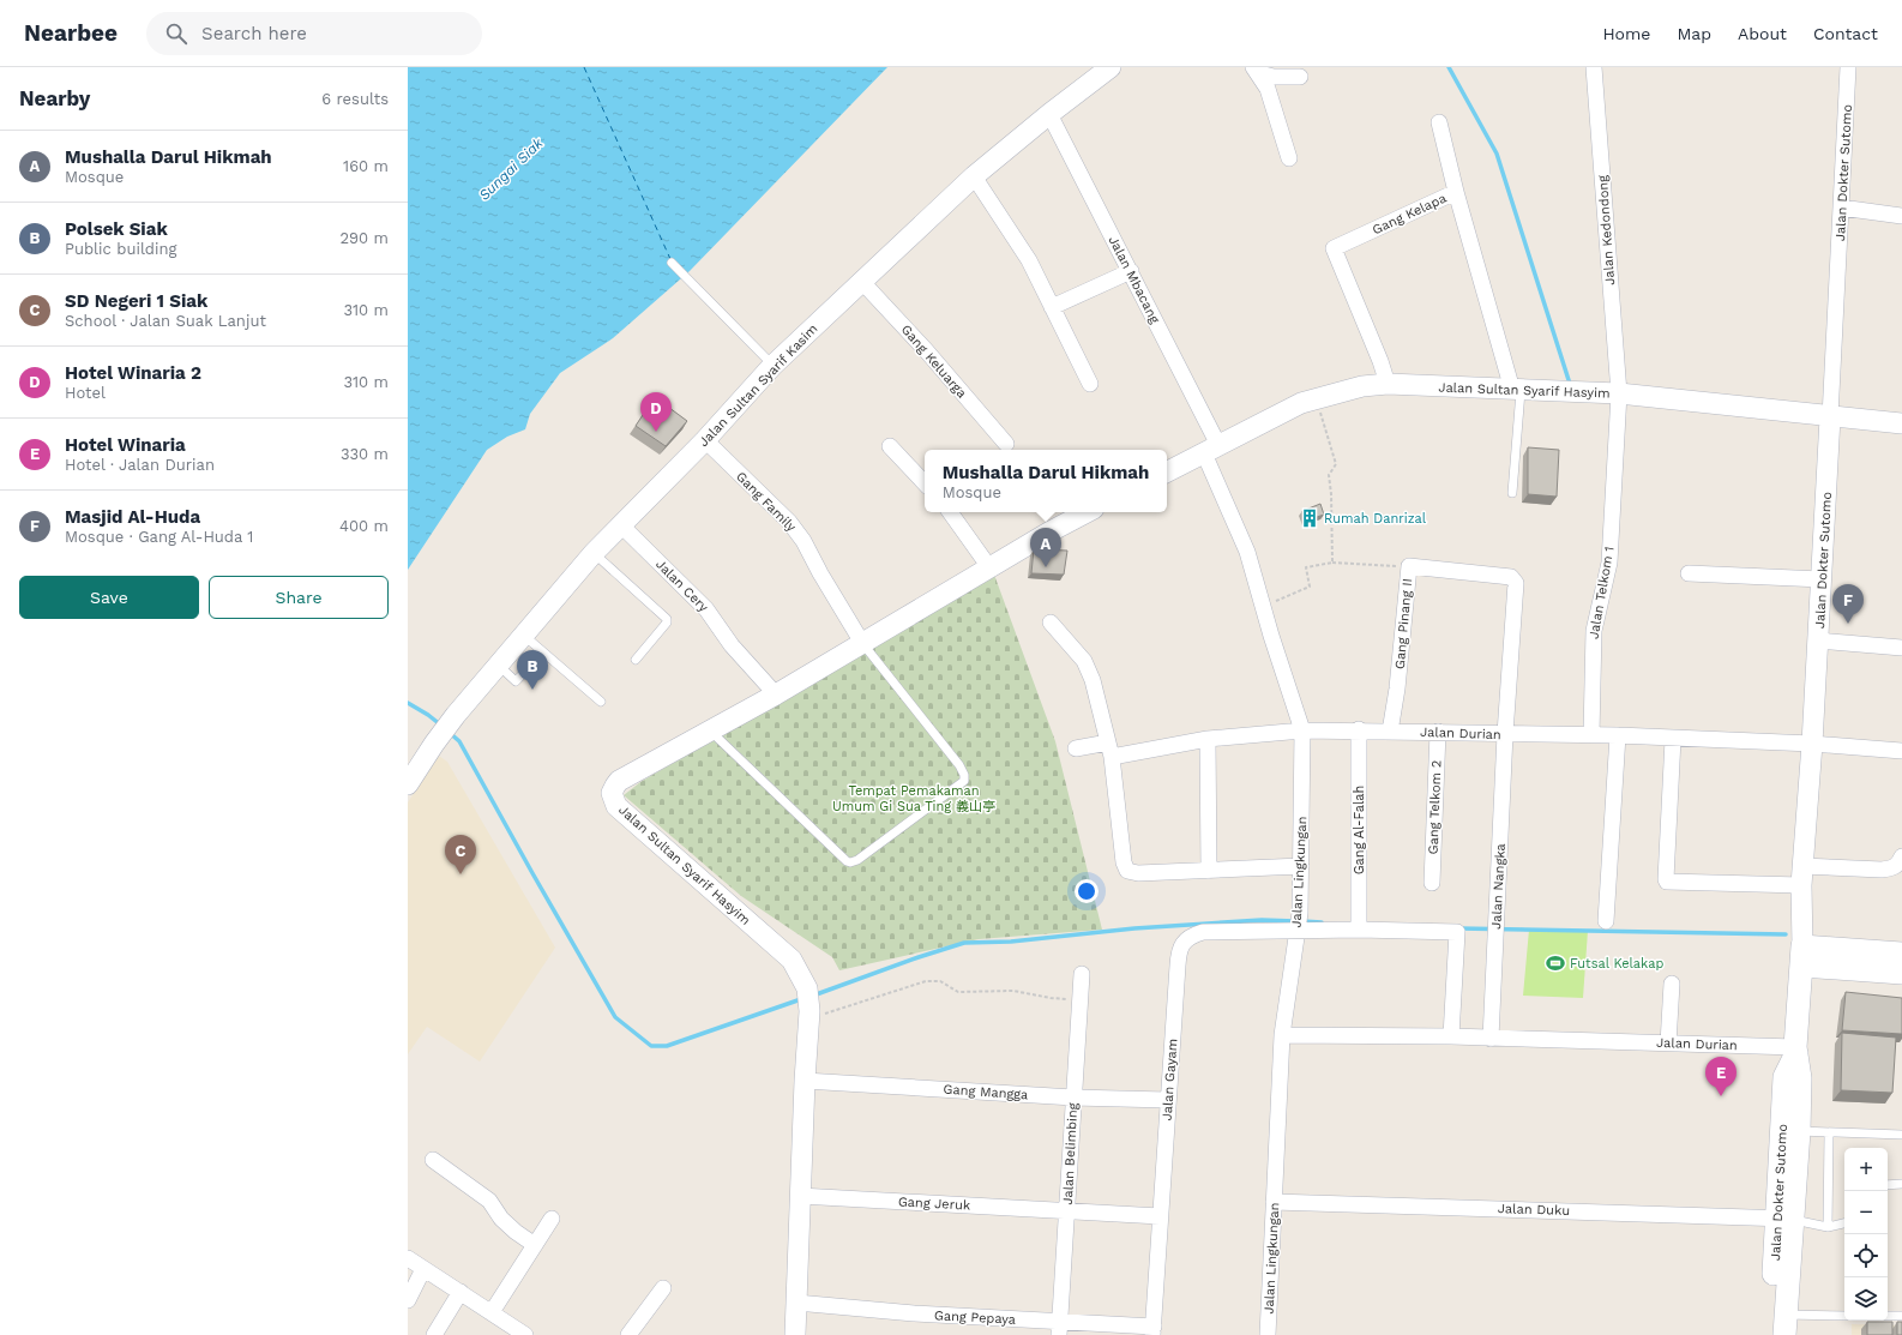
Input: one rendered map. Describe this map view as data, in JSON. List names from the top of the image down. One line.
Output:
{"streets":{"main road":["Jalan Dokter Sutomo"],"street":["Gang Kelapa","Jalan Kedondong","Jalan Mbacang","Gang Keluarga","Jalan Sultan Syarif Kasim","Jalan Sultan Syarif Hasyim","Gang Family","Jalan Cery","Jalan Telkom 1","Gang Pinang II","Jalan Durian","Gang Telkom 2","Gang Al-Falah","Jalan Lingkungan","Jalan Nangka","Jalan Gayam","Gang Mangga","Jalan Belimbing","Gang Jeruk","Jalan Duku","Gang Pepaya"]},"crossings":[["Jalan Dokter Sutomo","Jalan Sultan Syarif Hasyim"],["Jalan Dokter Sutomo","Jalan Durian"],["Jalan Dokter Sutomo","Jalan Duku"],["Gang Kelapa","Jalan Sultan Syarif Hasyim"],["Jalan Kedondong","Jalan Sultan Syarif Hasyim"],["Jalan Kedondong","Jalan Telkom 1"],["Jalan Mbacang","Jalan Sultan Syarif Kasim"],["Jalan Mbacang","Jalan Sultan Syarif Hasyim"],["Jalan Mbacang","Jalan Lingkungan"],["Gang Keluarga","Jalan Sultan Syarif Kasim"],["Jalan Sultan Syarif Kasim","Gang Family"],["Jalan Sultan Syarif Kasim","Jalan Cery"],["Jalan Sultan Syarif Hasyim","Gang Family"],["Jalan Sultan Syarif Hasyim","Jalan Cery"],["Jalan Sultan Syarif Hasyim","Jalan Telkom 1"],["Jalan Sultan Syarif Hasyim","Jalan Lingkungan"],["Jalan Sultan Syarif Hasyim","Gang Mangga"],["Jalan Sultan Syarif Hasyim","Gang Jeruk"],["Jalan Sultan Syarif Hasyim","Gang Pepaya"],["Jalan Telkom 1","Jalan Durian"],["Gang Pinang II","Jalan Durian"],["Gang Pinang II","Jalan Nangka"],["Jalan Durian","Gang Telkom 2"],["Jalan Durian","Gang Al-Falah"],["Jalan Durian","Jalan Lingkungan"],["Jalan Durian","Jalan Nangka"],["Jalan Durian","Jalan Gayam"],["Gang Al-Falah","Jalan Gayam"],["Jalan Lingkungan","Jalan Gayam"],["Jalan Lingkungan","Jalan Duku"],["Jalan Gayam","Gang Mangga"],["Jalan Gayam","Gang Jeruk"],["Jalan Gayam","Gang Pepaya"],["Gang Mangga","Jalan Belimbing"],["Jalan Belimbing","Gang Jeruk"],["Jalan Belimbing","Gang Pepaya"]],"water":["Sungai Siak"],"parks":["Tempat Pemakaman Umum Gi Sua Ting 義山亭"],"places":{"building":["Rumah Danrizal"],"sports":["Futsal Kelakap"]},"page":{"header":"Nearbee","search":"Search here","nav":["Home","Map","About","Contact"],"heading":["Nearby","6 results"],"list":[{"mark":"A","name":"Mushalla Darul Hikmah","note":"Mosque","value":"160 m"},{"mark":"B","name":"Polsek Siak","note":"Public building","value":"290 m"},{"mark":"C","name":"SD Negeri 1 Siak","note":"School · Jalan Suak Lanjut","value":"310 m"},{"mark":"D","name":"Hotel Winaria 2","note":"Hotel","value":"310 m"},{"mark":"E","name":"Hotel Winaria","note":"Hotel · Jalan Durian","value":"330 m"},{"mark":"F","name":"Masjid Al-Huda","note":"Mosque · Gang Al-Huda 1","value":"400 m"}],"pins":["D","A","F","B","C","E"],"popup":["Mushalla Darul Hikmah","Mosque"],"buttons":["Save","Share"],"map_buttons":["+","−"]}}
